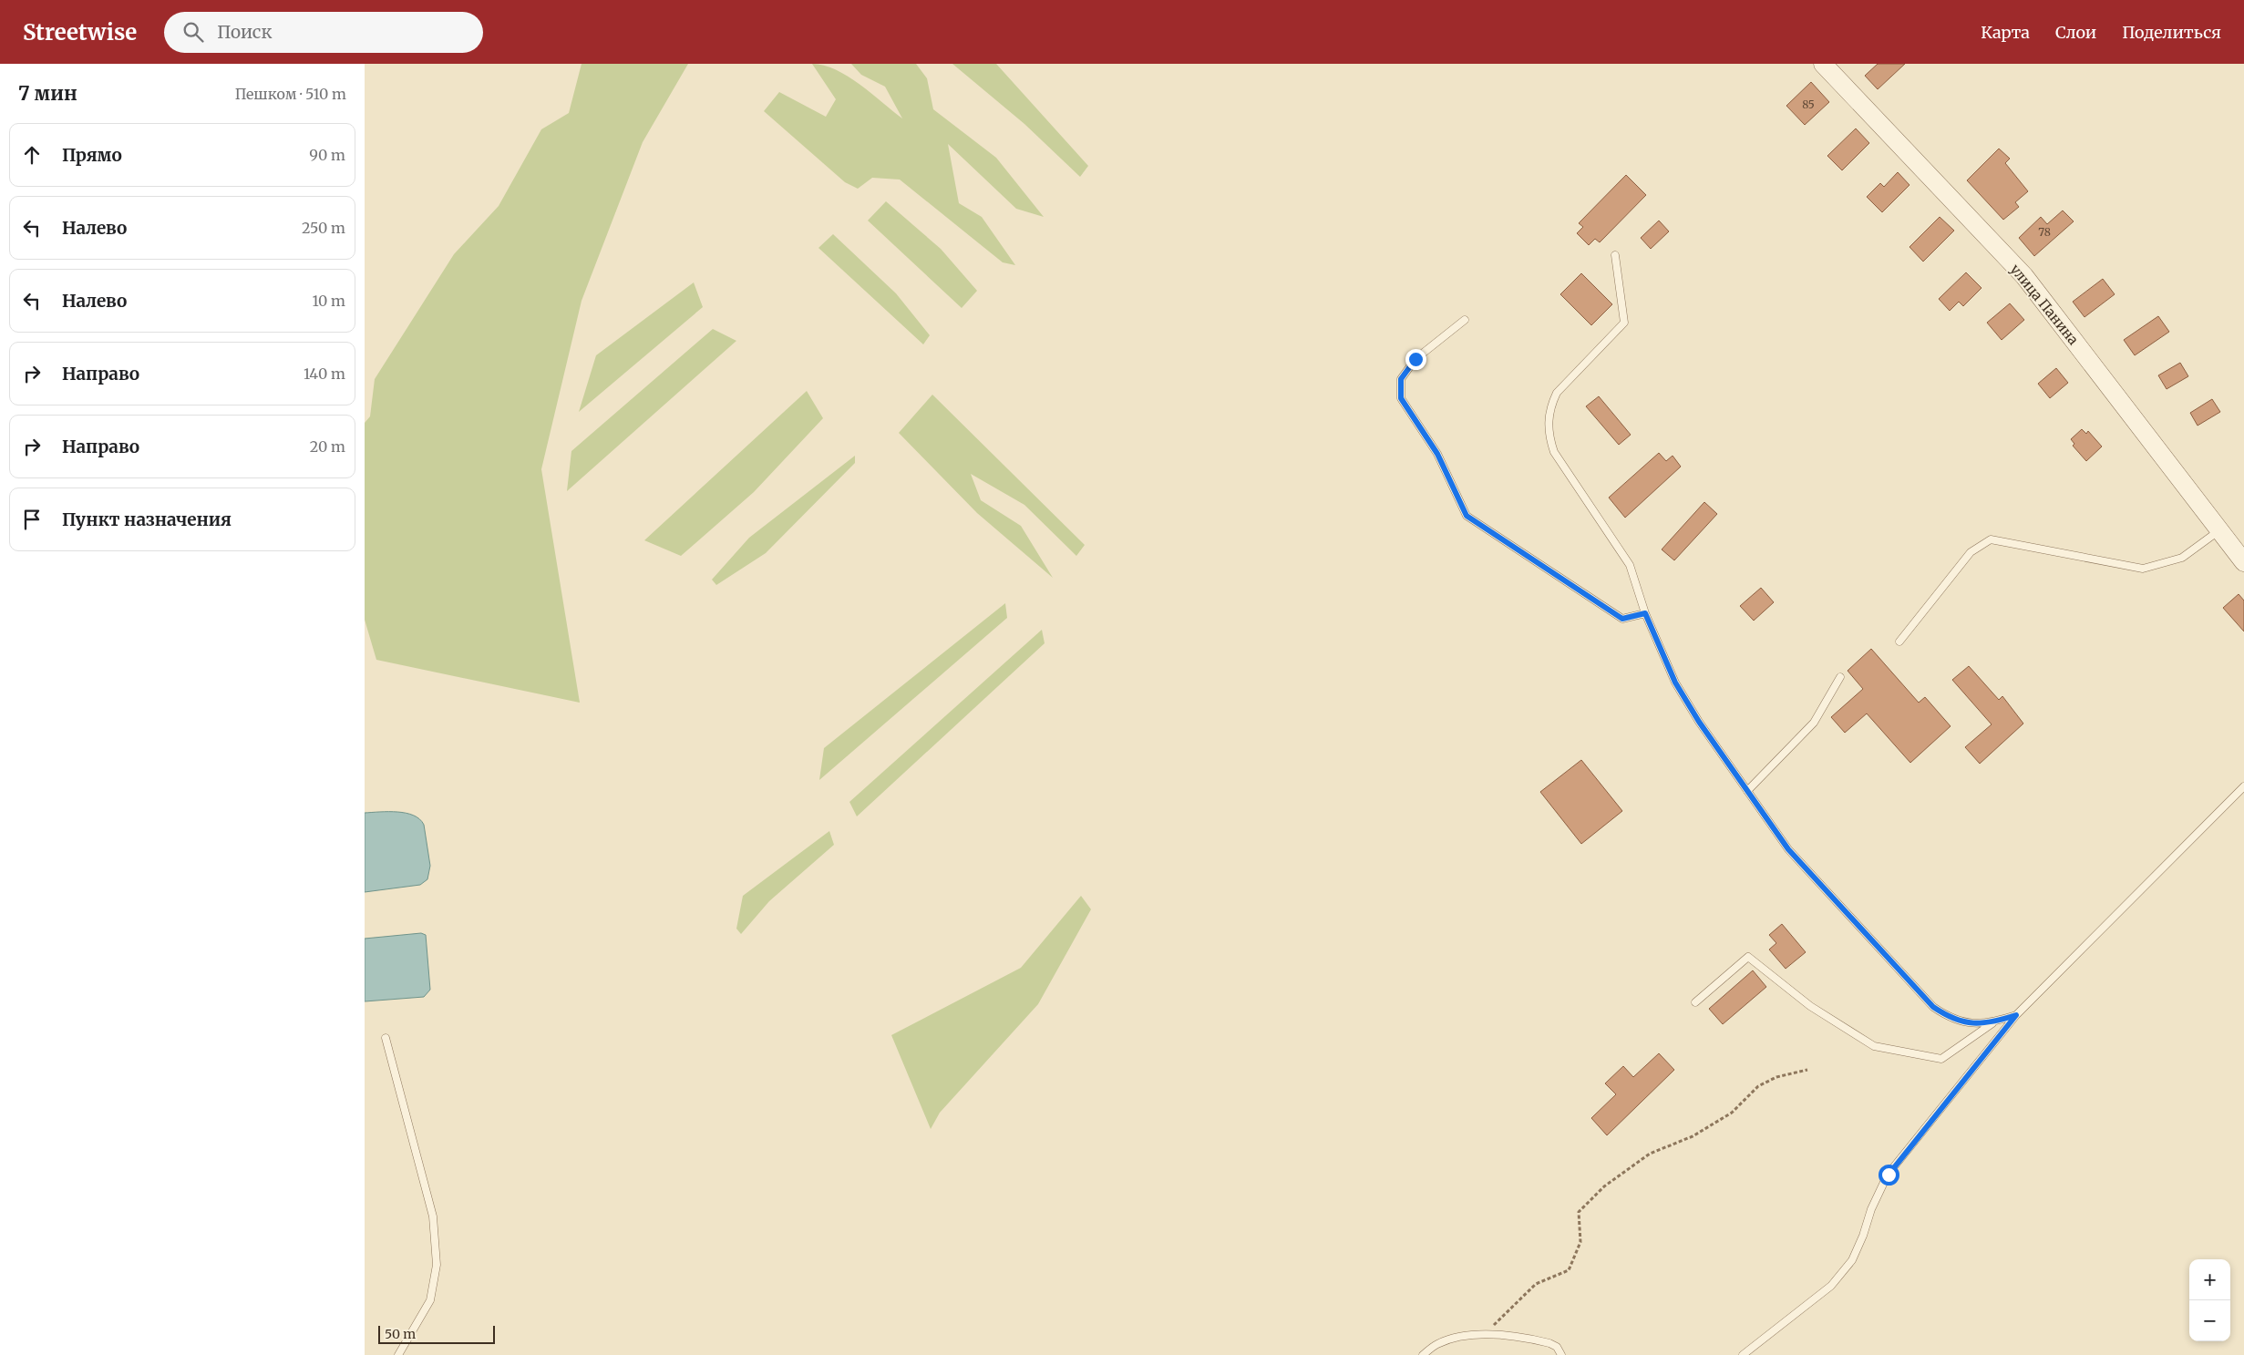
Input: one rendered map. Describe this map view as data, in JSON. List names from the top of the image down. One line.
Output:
{"streets":{"street":["улица Панина"]},"house_numbers":["85","78"],"scale_bar":"50 m","page":{"header":"Streetwise","search":"Поиск","nav":["Карта","Слои","Поделиться"],"heading":["7 мин","Пешком · 510 m"],"list":[["Прямо","90 m"],["Налево","250 m"],["Налево","10 m"],["Направо","140 m"],["Направо","20 m"],"Пункт назначения"],"map_buttons":["+","−"],"scale":"50 m"}}
